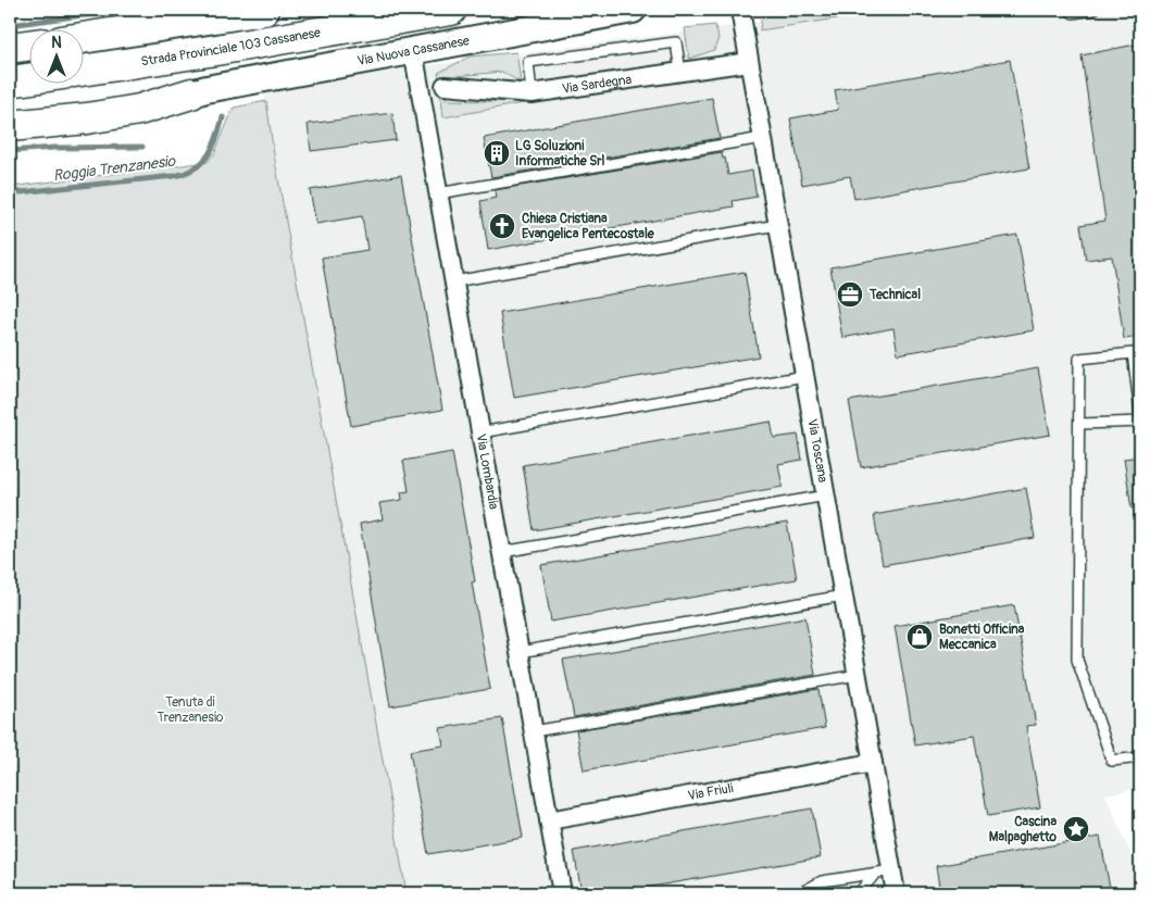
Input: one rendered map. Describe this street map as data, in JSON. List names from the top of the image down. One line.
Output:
{"streets":{"highway":["Strada Provinciale 103 Cassanese"],"street":["Via Nuova Cassanese","Via Sardegna","Via Toscana","Via Lombardia","Via Friuli"]},"crossings":[["Via Nuova Cassanese","Via Lombardia"],["Via Sardegna","Via Toscana"],["Via Toscana","Via Friuli"],["Via Lombardia","Via Friuli"]],"water":["Roggia Trenzanesio"],"parks":["Tenuta di Trenzanesio"],"places":{"building":["LG Soluzioni Informatiche Srl"],"church":["Chiesa Cristiana Evangelica Pentecostale"],"office":["Technical"],"shop":["Bonetti Officina Meccanica"],"place":["Cascina Malpaghetto"]},"north":"top"}
